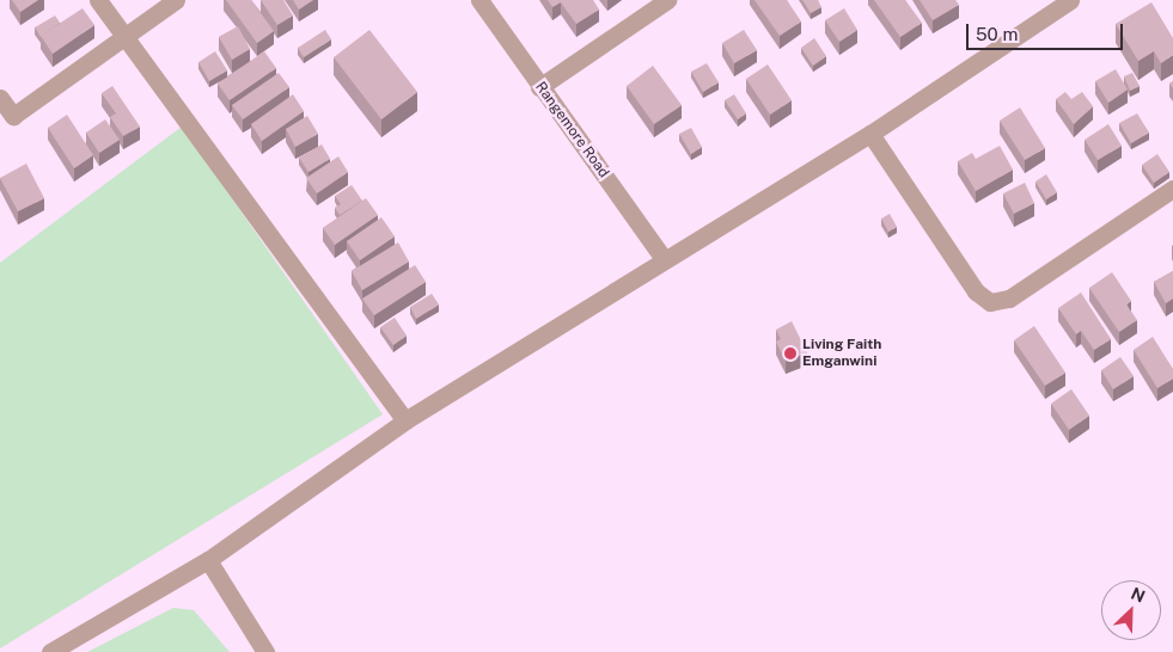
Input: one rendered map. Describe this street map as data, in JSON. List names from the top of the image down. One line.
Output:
{"streets":{"street":["Rangemore Road"]},"places":["Living Faith Emganwini"],"scale_bar":"50 m","north":"top right"}
